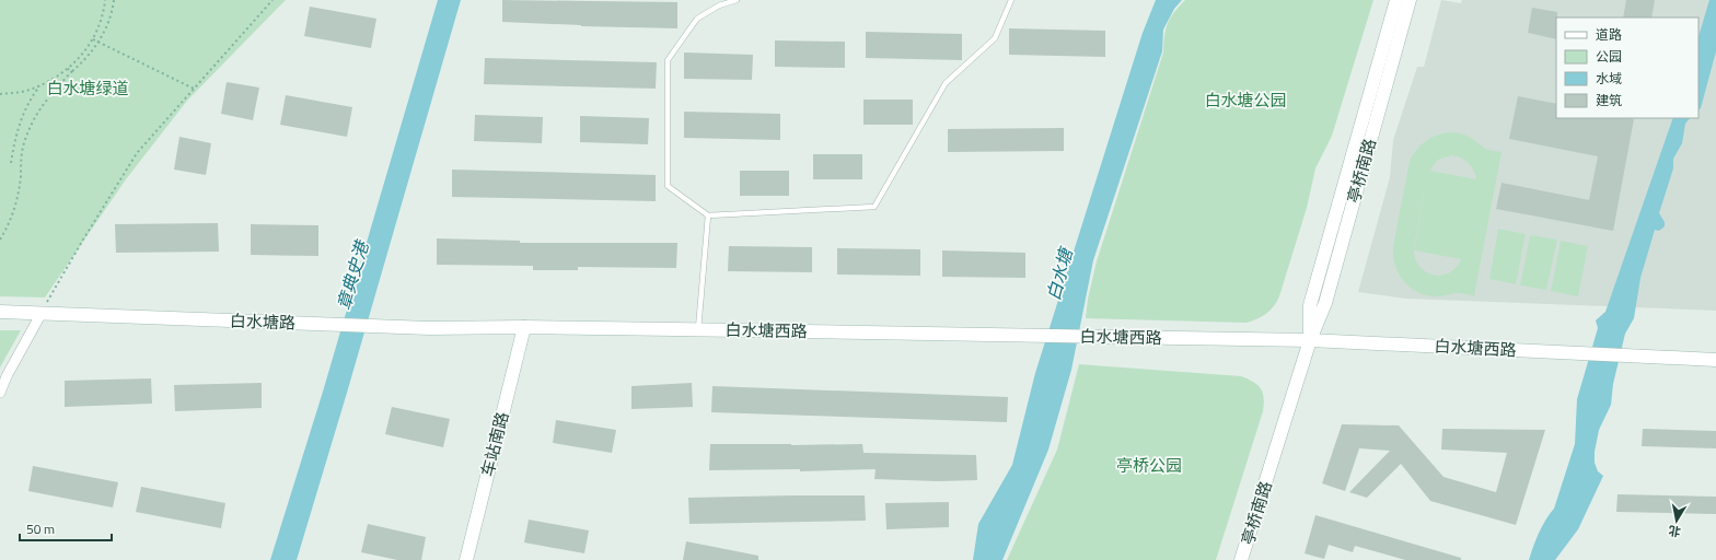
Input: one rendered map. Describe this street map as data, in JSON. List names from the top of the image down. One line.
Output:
{"streets":{"street":["亭桥南路","白水塘路","白水塘西路","车站南路"]},"crossings":[["亭桥南路","白水塘西路"],["白水塘路","白水塘西路"],["白水塘路","车站南路"],["白水塘西路","车站南路"]],"water":["白水塘","章典史港"],"parks":["白水塘绿道","白水塘公园","亭桥公园"],"legend":["道路","公园","水域","建筑"],"scale_bar":"50 m","north":"bottom"}
